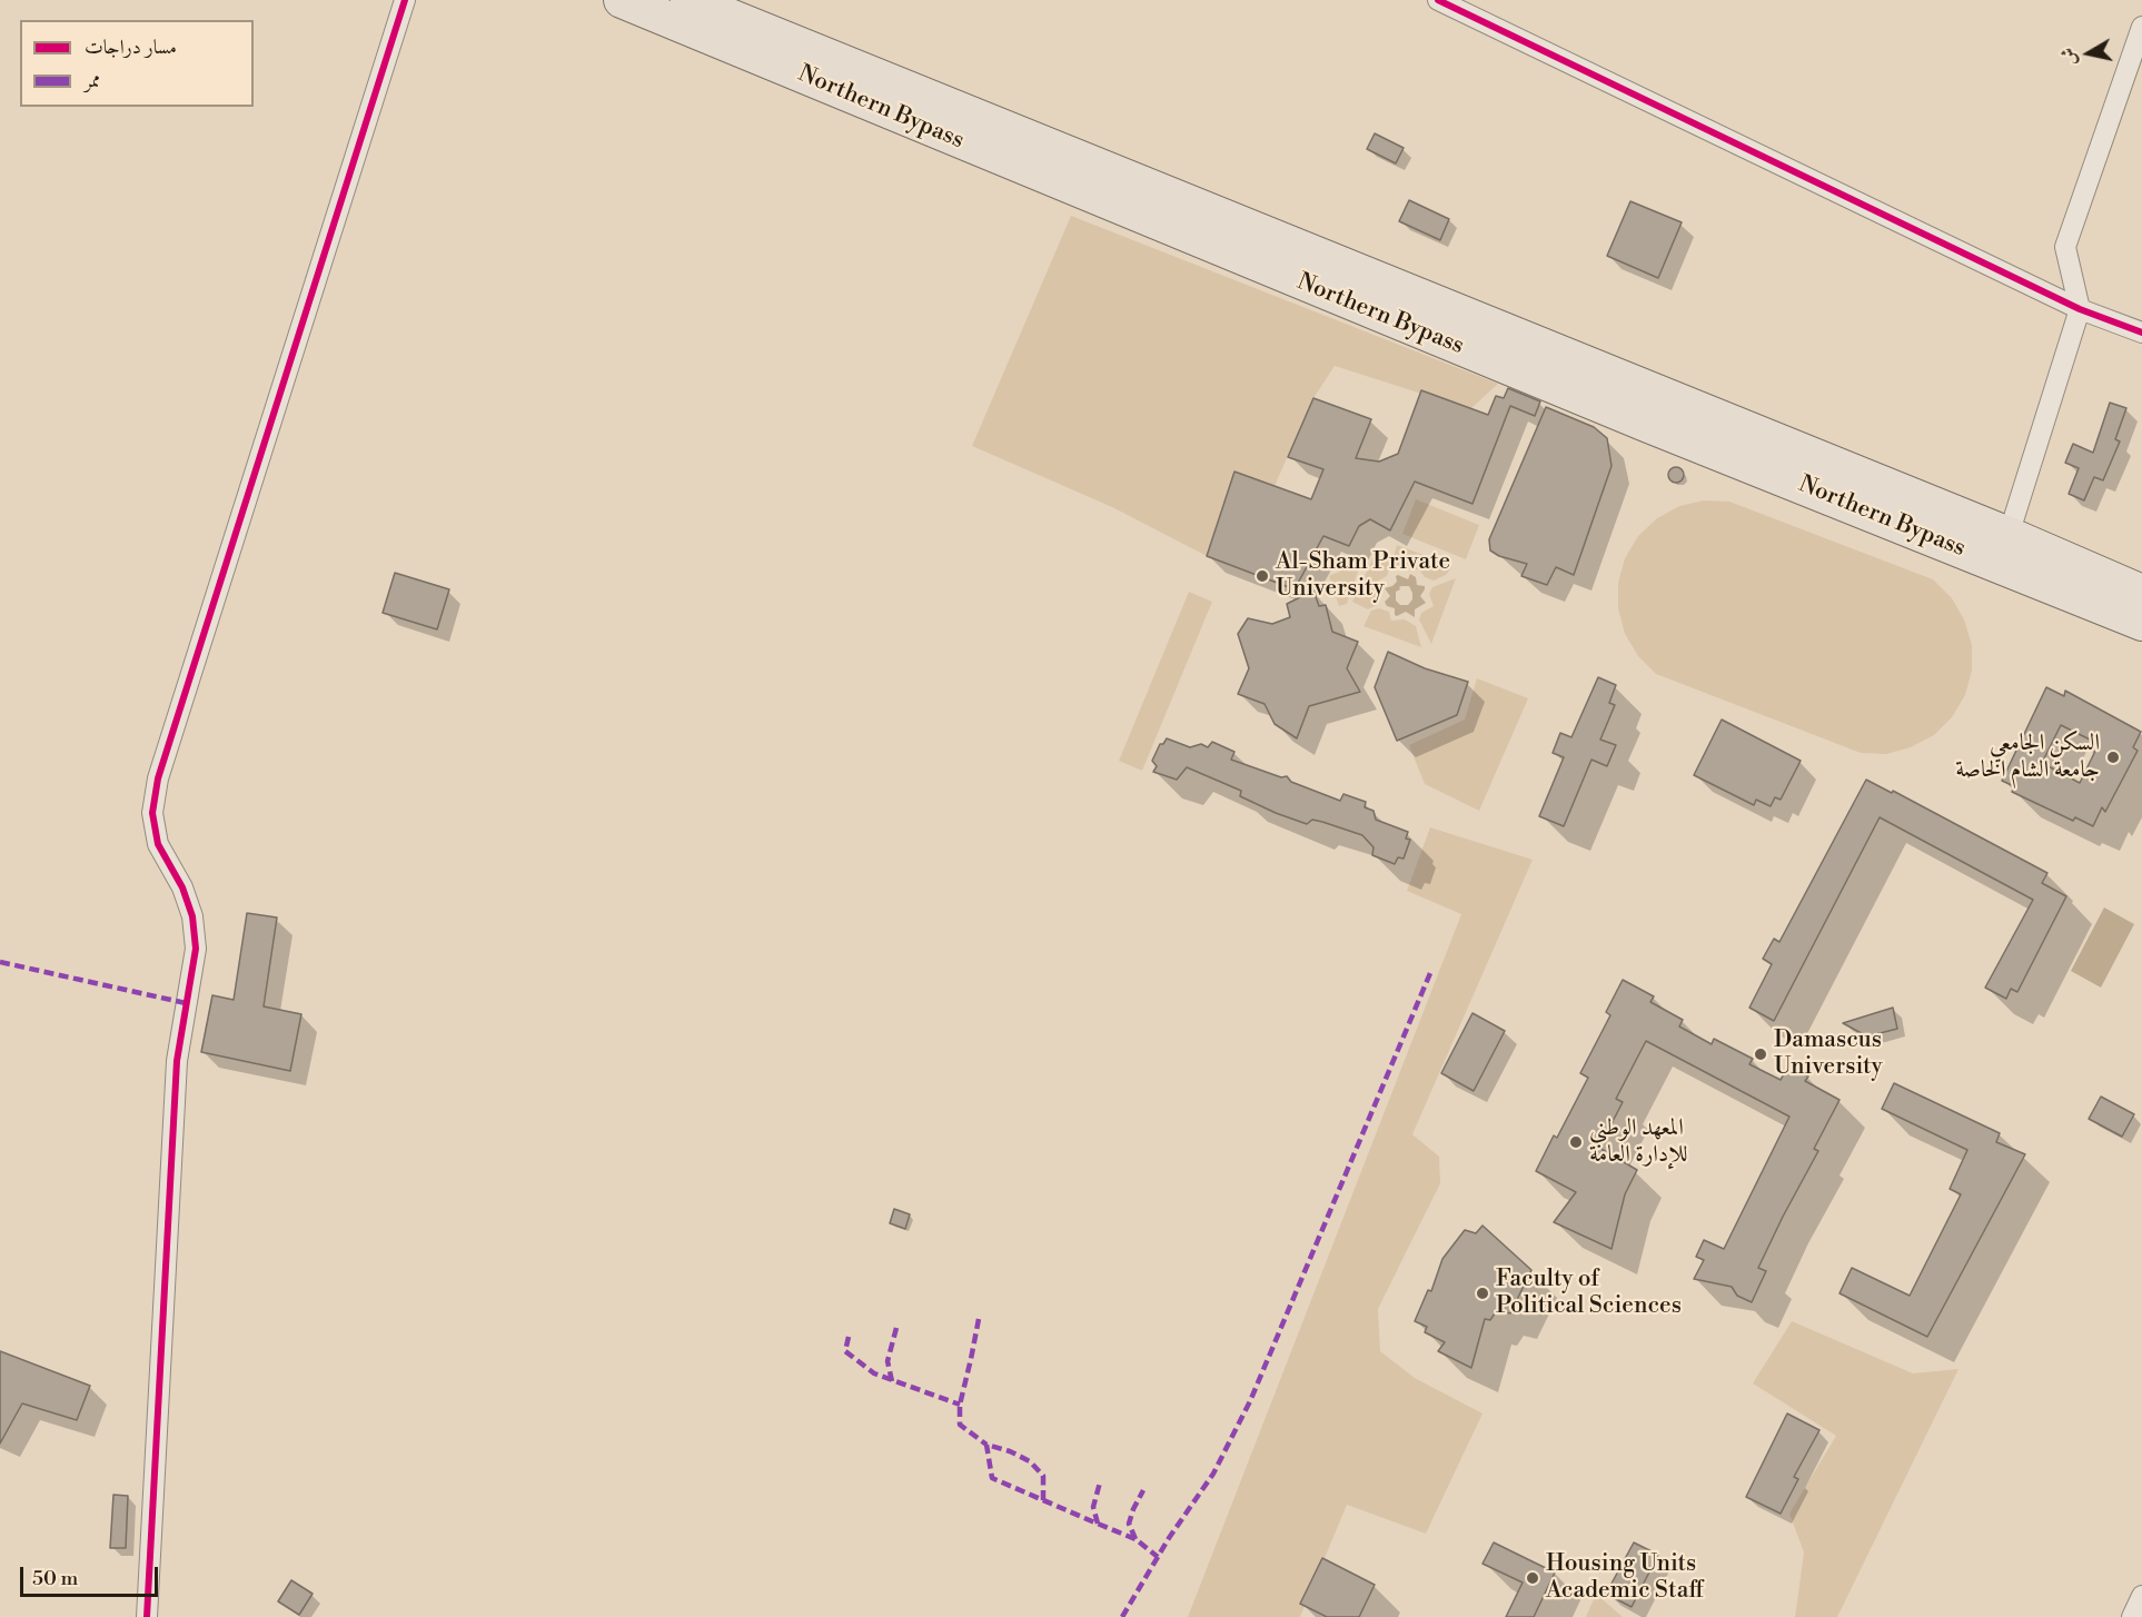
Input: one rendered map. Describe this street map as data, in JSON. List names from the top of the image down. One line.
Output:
{"streets":{"highway":["Northern Bypass"]},"places":["Al-Sham Private University","السكن الجامعي جامعة الشام الخاصة","Damascus University","المعهد الوطني للإدارة العامة","Faculty of Political Sciences","Housing Units Academic Staff"],"legend":["مسار دراجات","ممر"],"scale_bar":"50 m","north":"left"}
